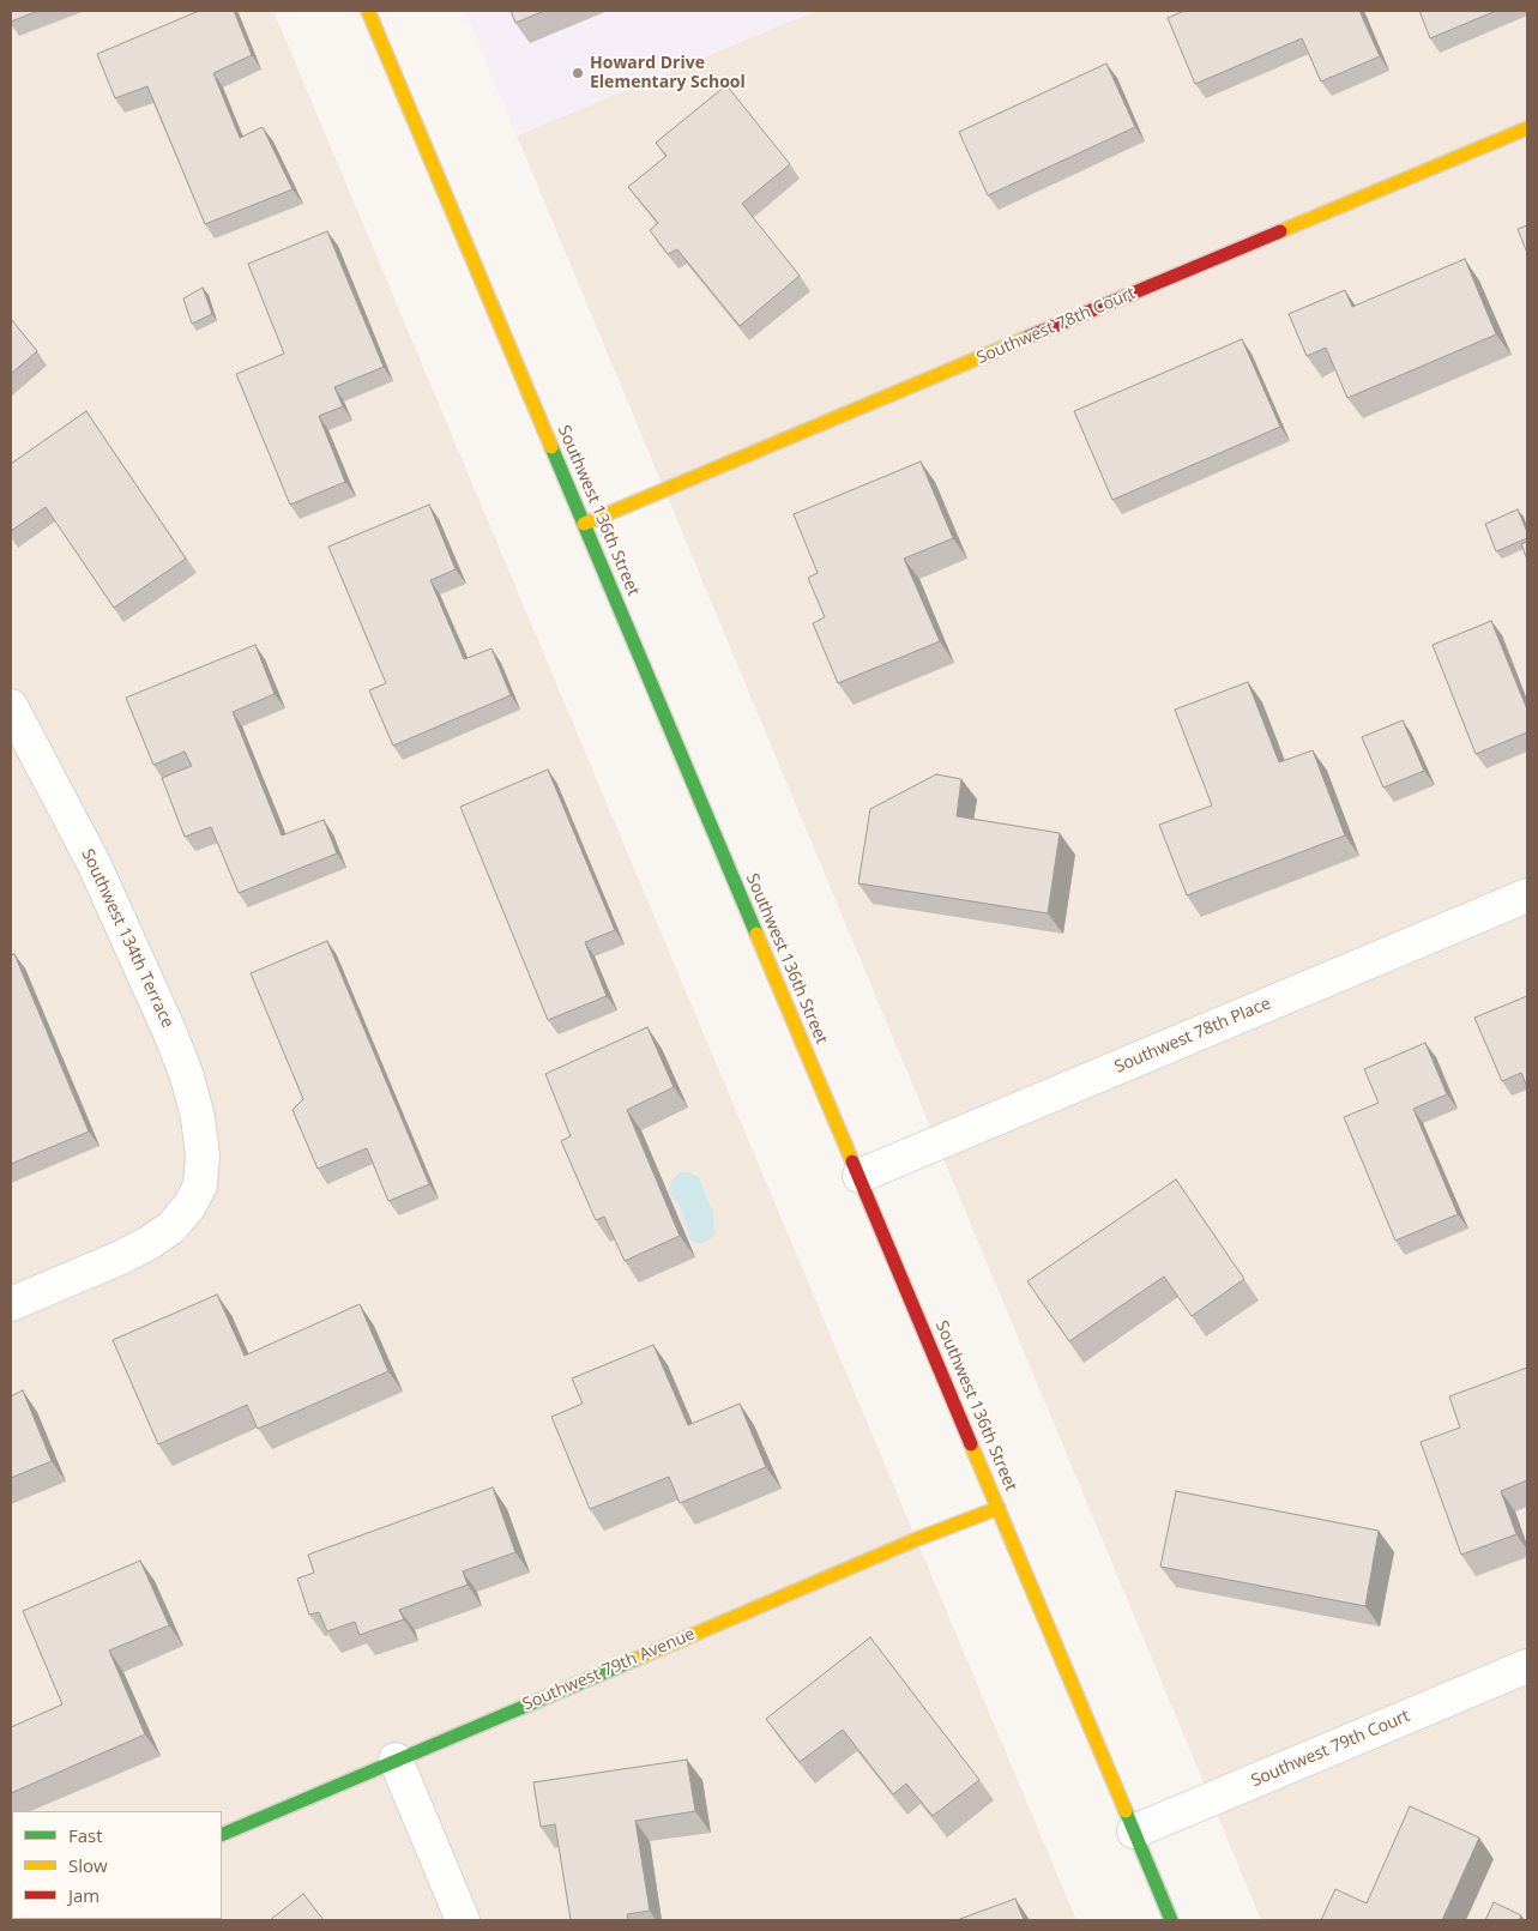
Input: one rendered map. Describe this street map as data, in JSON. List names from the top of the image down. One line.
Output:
{"streets":{"street":["Southwest 78th Court","Southwest 136th Street","Southwest 134th Terrace","Southwest 78th Place","Southwest 79th Avenue","Southwest 79th Court"]},"crossings":[["Southwest 78th Court","Southwest 136th Street"],["Southwest 136th Street","Southwest 78th Place"],["Southwest 136th Street","Southwest 79th Avenue"],["Southwest 136th Street","Southwest 79th Court"]],"places":["Howard Drive Elementary School"],"legend":["Fast","Slow","Jam"]}
